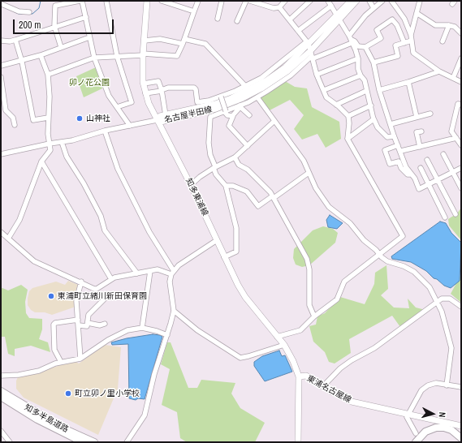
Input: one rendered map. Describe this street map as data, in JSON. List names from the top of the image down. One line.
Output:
{"streets":{"highway":["知多半島道路"],"main road":["名古屋半田線","知多東浦線","東浦名古屋線"]},"crossings":[["名古屋半田線","知多東浦線"],["知多東浦線","東浦名古屋線"]],"parks":["卯ノ花公園"],"places":["山神社","東浦町立緒川新田保育園","町立卯ノ里小学校"],"scale_bar":"200 m","north":"right"}
